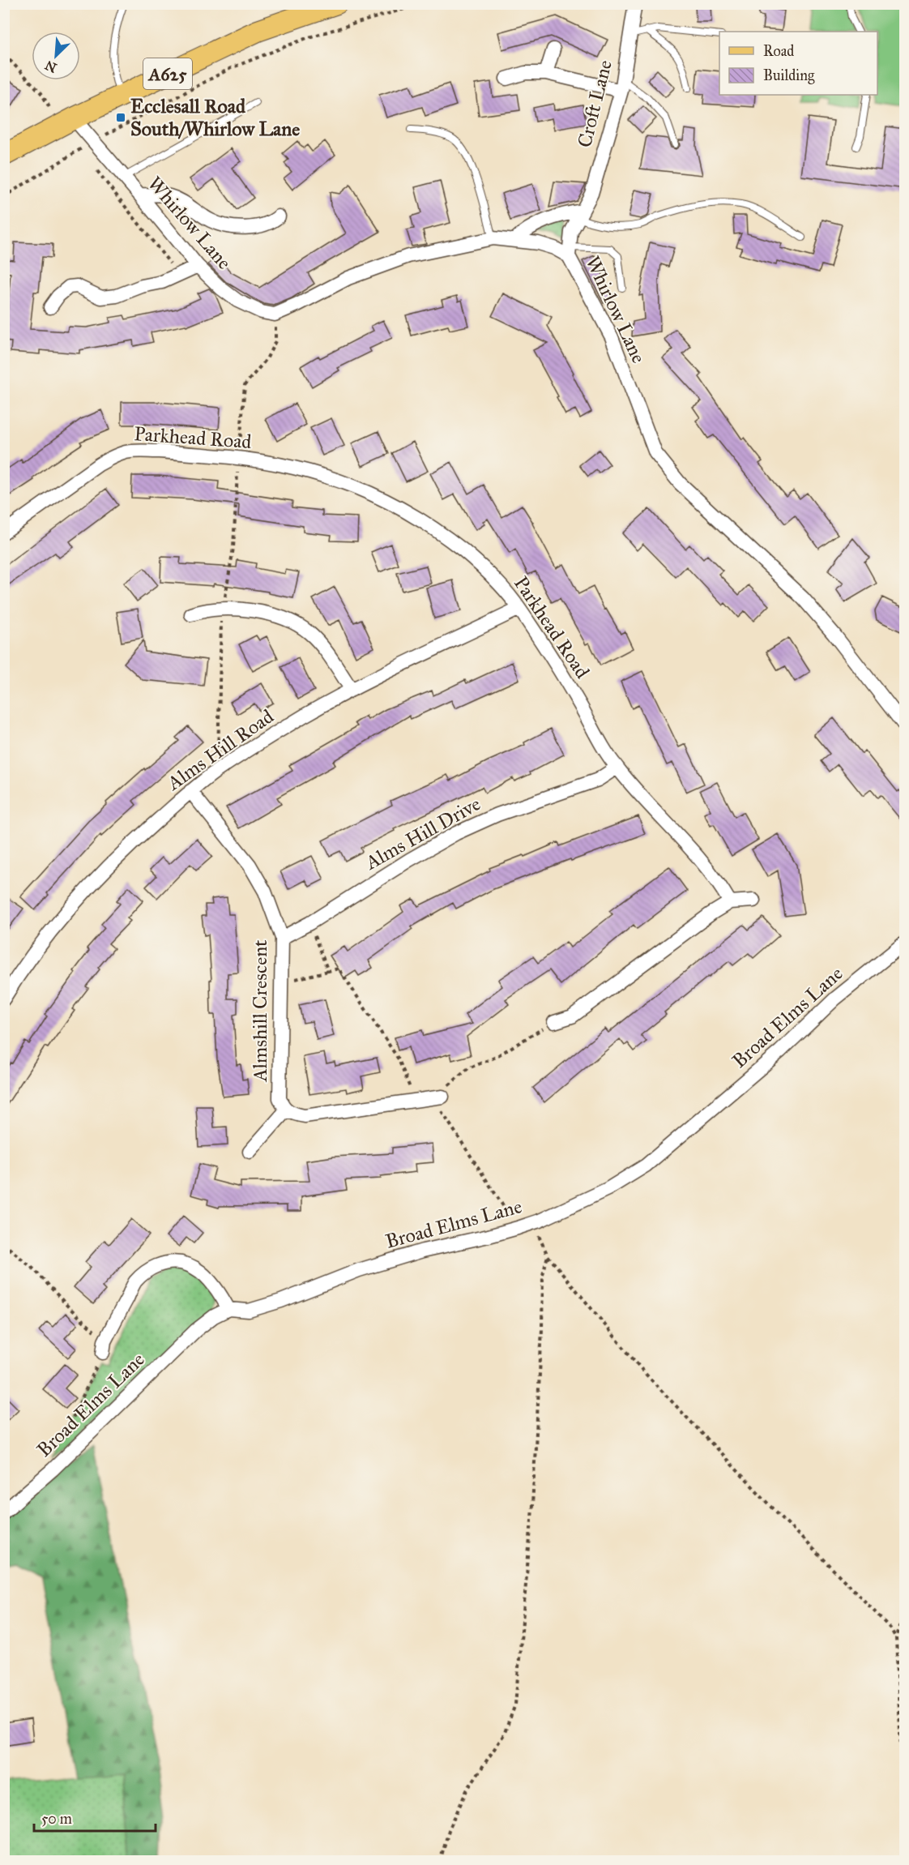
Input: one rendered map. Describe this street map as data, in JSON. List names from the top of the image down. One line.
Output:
{"streets":{"main road":["A625"],"street":["Croft Lane","Whirlow Lane","Parkhead Road","Alms Hill Road","Alms Hill Drive","Almshill Crescent","Broad Elms Lane"]},"crossings":[["A625","Whirlow Lane"],["Croft Lane","Whirlow Lane"],["Parkhead Road","Alms Hill Road"],["Parkhead Road","Alms Hill Drive"],["Alms Hill Road","Almshill Crescent"],["Alms Hill Drive","Almshill Crescent"]],"places":{"transit":["Ecclesall Road South/Whirlow Lane"]},"legend":["Road","Building"],"scale_bar":"50 m","north":"bottom left"}
